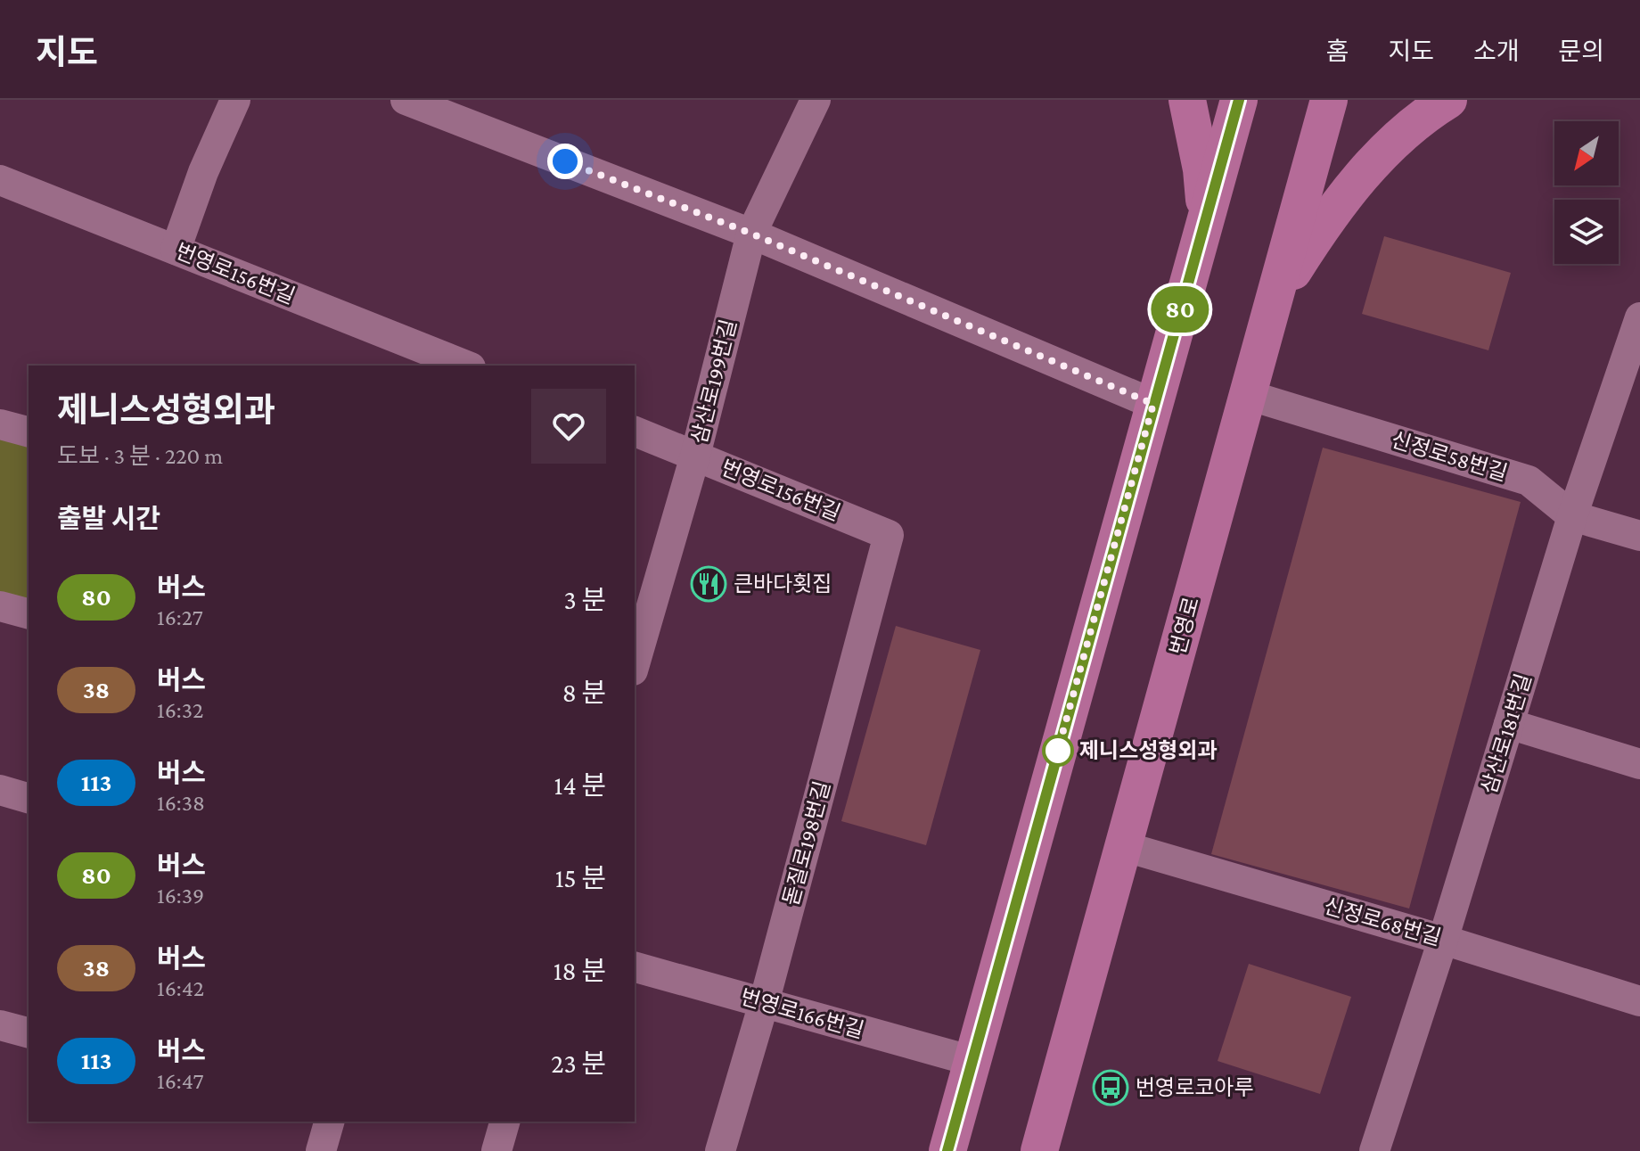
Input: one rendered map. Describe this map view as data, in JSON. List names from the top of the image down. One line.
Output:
{"streets":{"main road":["번영로"],"street":["번영로156번길","삼산로199번길","신정로58번길","삼산로181번길","돋질로198번길","신정로68번길","번영로166번길"]},"crossings":[["번영로156번길","삼산로199번길"],["번영로156번길","돋질로198번길"],["신정로58번길","번영로"],["신정로58번길","삼산로181번길"],["번영로","신정로68번길"],["삼산로181번길","신정로68번길"],["돋질로198번길","번영로166번길"]],"places":{"restaurant":["큰바다횟집"],"other":["제니스성형외과"],"bus stop":["번영로코아루"]},"lines":["bus line 80"],"north":"bottom left","page":{"header":"지도","nav":["홈","지도","소개","문의"],"on_map":"80","heading":[["제니스성형외과","도보 · 3 분 · 220 m"],"출발 시간"],"list":[{"mark":"80","name":"버스","note":"16:27","value":"3 분"},{"mark":"38","name":"버스","note":"16:32","value":"8 분"},{"mark":"113","name":"버스","note":"16:38","value":"14 분"},{"mark":"80","name":"버스","note":"16:39","value":"15 분"},{"mark":"38","name":"버스","note":"16:42","value":"18 분"},{"mark":"113","name":"버스","note":"16:47","value":"23 분"}]}}
